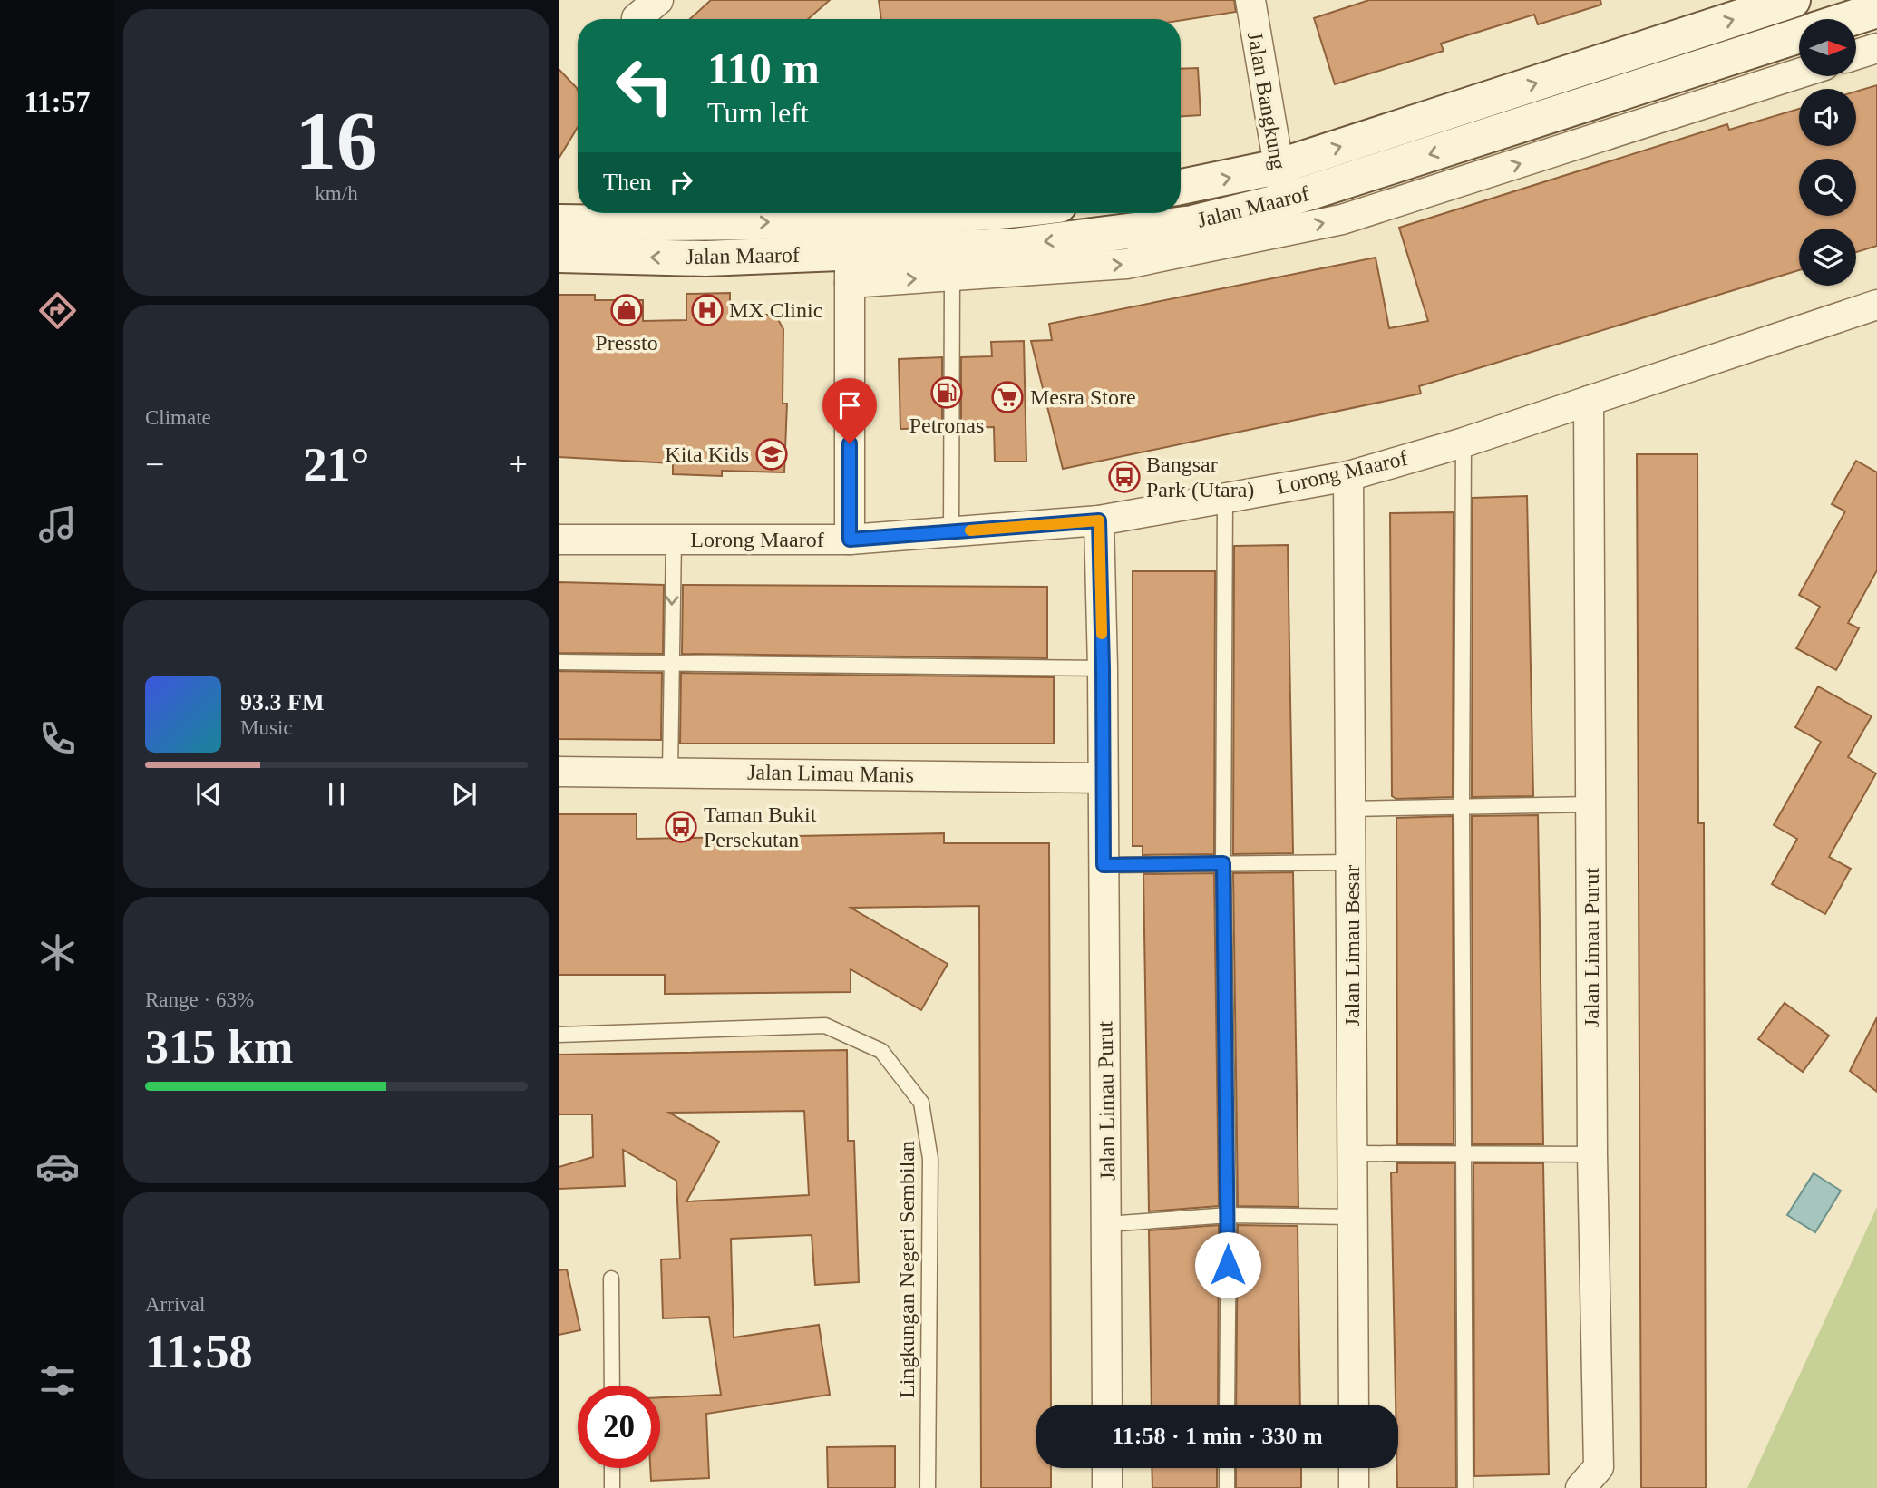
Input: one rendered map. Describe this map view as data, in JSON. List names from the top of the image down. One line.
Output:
{"streets":{"main road":["Jalan Maarof"],"street":["Jalan Bangkung","Lorong Maarof","Jalan Limau Manis","Jalan Limau Besar","Jalan Limau Purut"],"lane":["Lingkungan Negeri Sembilan"]},"crossings":[["Jalan Bangkung","Jalan Maarof"],["Lorong Maarof","Jalan Limau Besar"],["Lorong Maarof","Jalan Limau Purut"],["Jalan Limau Manis","Jalan Limau Purut"]],"places":{"shop":["Pressto"],"hospital":["MX Clinic"],"fuel station":["Petronas"],"supermarket":["Mesra Store"],"school or university":["Kita Kids"],"bus stop":["Bangsar Park (Utara)","Taman Bukit Persekutan"]},"north":"right","page":{"tabs":"11:57","tile":[["16","km/h"],"Climate",["Range · 63%","315 km"],["Arrival","11:58"]],"turn":["110 m","Turn left"],"then":"Then","heat":["−","21°","+"],"song":["93.3 FM","Music"],"limit":"20","trip":"11:58 · 1 min · 330 m"}}
